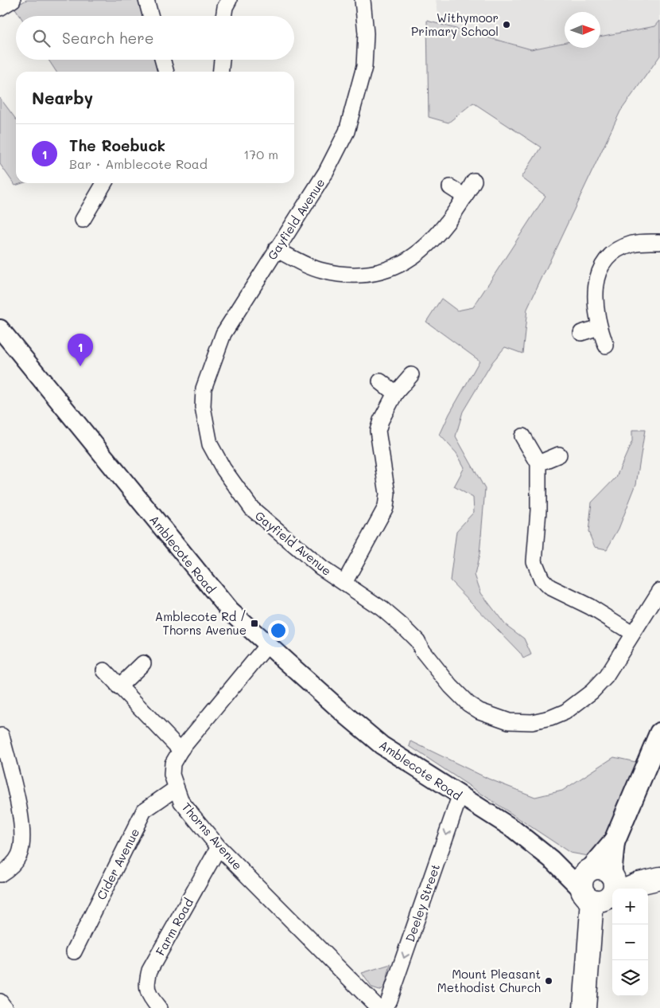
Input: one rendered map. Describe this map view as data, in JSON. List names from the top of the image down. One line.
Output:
{"streets":{"street":["Gayfield Avenue","Amblecote Road","Thorns Avenue","Cider Avenue","Deeley Street","Farm Road"]},"crossings":[["Amblecote Road","Thorns Avenue"],["Amblecote Road","Deeley Street"],["Thorns Avenue","Cider Avenue"],["Thorns Avenue","Farm Road"]],"one_way":["Deeley Street"],"places":{"other":["Withymoor Primary School","Mount Pleasant Methodist Church"],"transit":["Amblecote Rd / Thorns Avenue"]},"north":"right","page":{"search":"Search here","heading":"Nearby","list":[{"mark":"1","name":"The Roebuck","note":"Bar · Amblecote Road","value":"170 m"}],"pins":"1","map_buttons":["+","−"]}}
